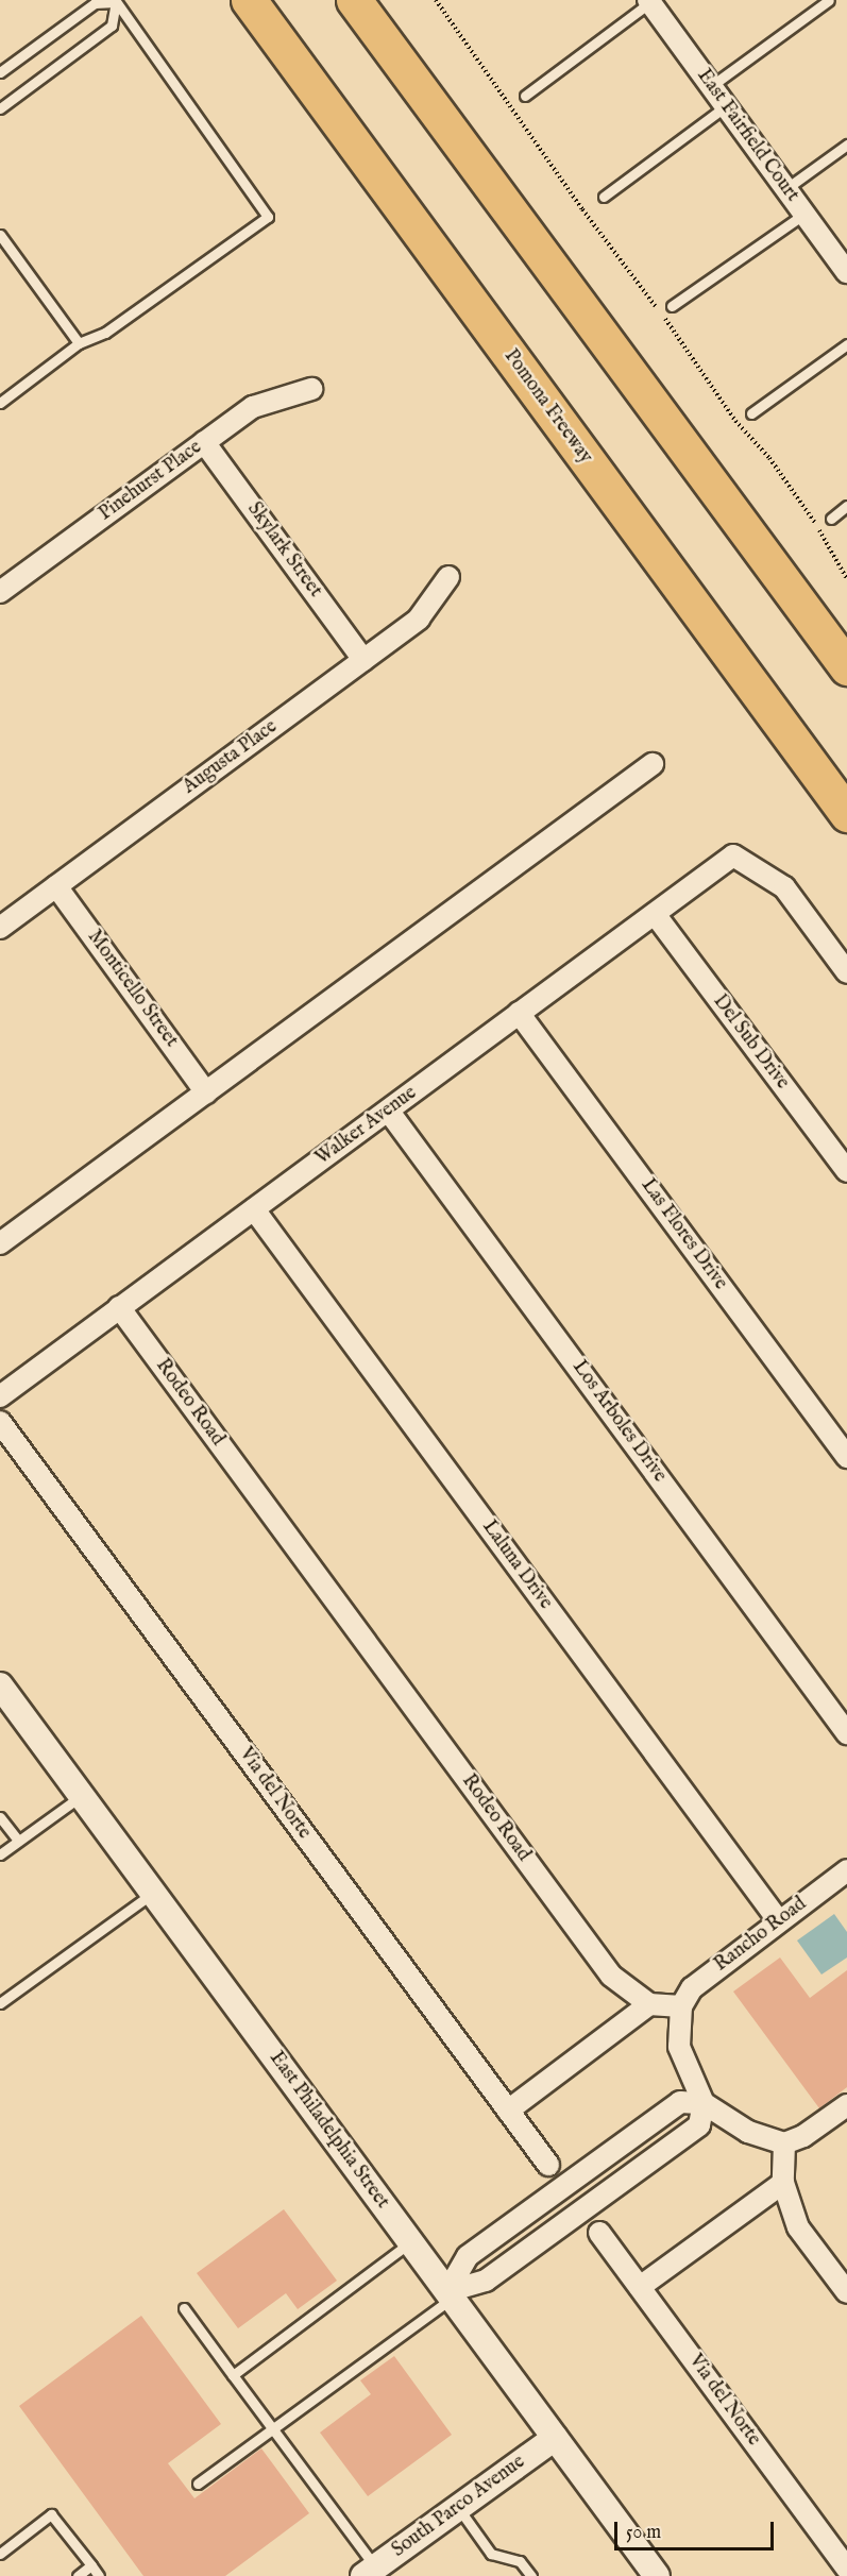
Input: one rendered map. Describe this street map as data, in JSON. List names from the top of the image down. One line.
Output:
{"streets":{"highway":["Pomona Freeway"],"street":["East Fairfield Court","Pinehurst Place","Skylark Street","Augusta Place","Monticello Street","Del Sub Drive","Walker Avenue","Las Flores Drive","Rodeo Road","Los Arboles Drive","Laluna Drive","Via del Norte","Rancho Road","East Philadelphia Street","South Parco Avenue"]},"crossings":[["Pinehurst Place","Skylark Street"],["Skylark Street","Augusta Place"],["Augusta Place","Monticello Street"],["Del Sub Drive","Walker Avenue"],["Walker Avenue","Las Flores Drive"],["Walker Avenue","Rodeo Road"],["Walker Avenue","Los Arboles Drive"],["Walker Avenue","Laluna Drive"],["Laluna Drive","Rancho Road"],["East Philadelphia Street","South Parco Avenue"]],"scale_bar":"50 m"}
